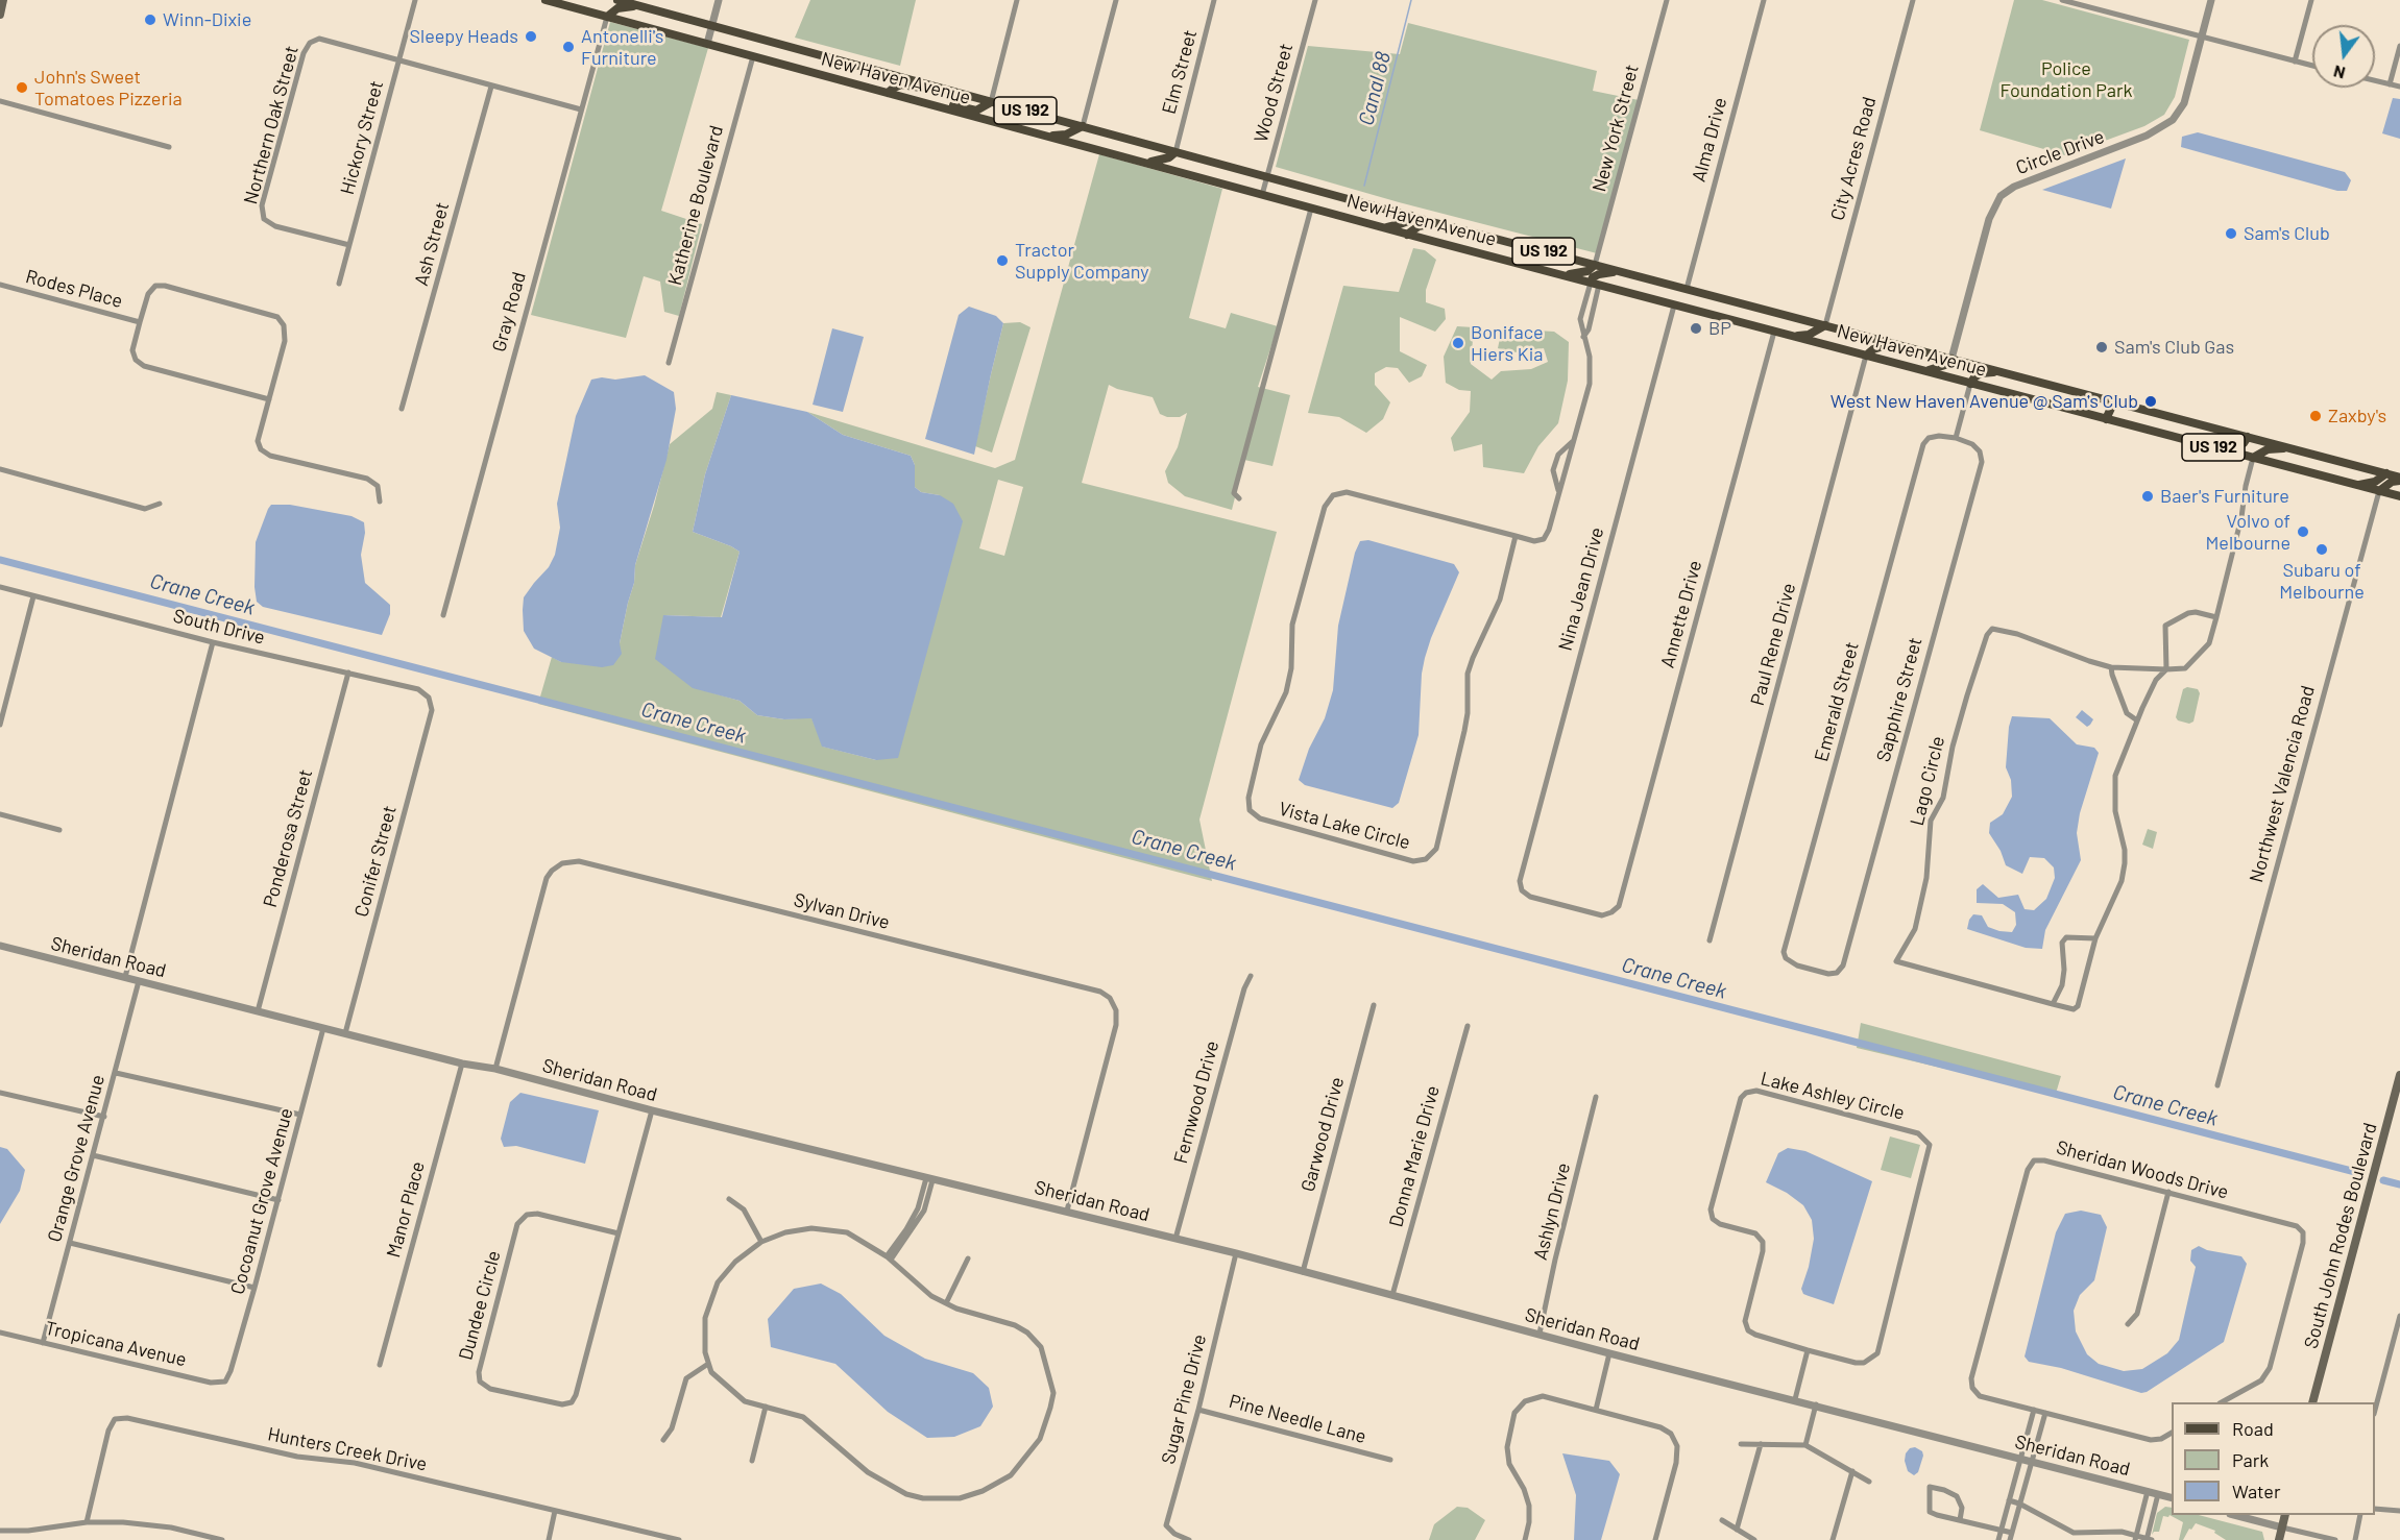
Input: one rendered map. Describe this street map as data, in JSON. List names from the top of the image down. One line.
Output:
{"streets":{"main road":["New Haven Avenue","US 192","South John Rodes Boulevard"],"street":["Elm Street","Wood Street","Northern Oak Street","New York Street","Hickory Street","Alma Drive","Circle Drive","City Acres Road","Katherine Boulevard","Ash Street","Rodes Place","Gray Road","Nina Jean Drive","Annette Drive","South Drive","Paul Rene Drive","Sapphire Street","Emerald Street","Lago Circle","Northwest Valencia Road","Vista Lake Circle","Ponderosa Street","Conifer Street","Sylvan Drive","Sheridan Road","Lake Ashley Circle","Fernwood Drive","Garwood Drive","Donna Marie Drive","Orange Grove Avenue","Sheridan Woods Drive","Cocoanut Grove Avenue","Manor Place","Ashlyn Drive","Dundee Circle","Tropicana Avenue","Sugar Pine Drive","Pine Needle Lane","Hunters Creek Drive"]},"crossings":[["Elm Street","New Haven Avenue"],["New Haven Avenue","Wood Street"],["New Haven Avenue","New York Street"],["New Haven Avenue","Alma Drive"],["New Haven Avenue","Circle Drive"],["New Haven Avenue","City Acres Road"],["New Haven Avenue","Katherine Boulevard"],["New Haven Avenue","Gray Road"],["New Haven Avenue","Nina Jean Drive"],["New Haven Avenue","Annette Drive"],["New Haven Avenue","Paul Rene Drive"],["New Haven Avenue","Lago Circle"],["New Haven Avenue","Northwest Valencia Road"],["New Haven Avenue","Vista Lake Circle"],["Northern Oak Street","Hickory Street"],["Northern Oak Street","Ash Street"],["Northern Oak Street","Gray Road"],["Nina Jean Drive","Annette Drive"],["South Drive","Ponderosa Street"],["South Drive","Conifer Street"],["Sapphire Street","Emerald Street"],["Ponderosa Street","Sheridan Road"],["Conifer Street","Sheridan Road"],["Sylvan Drive","Sheridan Road"],["Sheridan Road","Fernwood Drive"],["Sheridan Road","Garwood Drive"],["Sheridan Road","Donna Marie Drive"],["Sheridan Road","Orange Grove Avenue"],["Sheridan Road","Cocoanut Grove Avenue"],["Sheridan Road","Manor Place"],["Sheridan Road","Ashlyn Drive"],["Sheridan Road","Dundee Circle"],["Sheridan Road","Sugar Pine Drive"],["Orange Grove Avenue","Tropicana Avenue"],["Cocoanut Grove Avenue","Tropicana Avenue"],["Sugar Pine Drive","Pine Needle Lane"]],"water":["Canal 88","Crane Creek"],"parks":["Police Foundation Park"],"places":["Winn-Dixie","Sleepy Heads","Antonelli's Furniture","John's Sweet Tomatoes Pizzeria","Sam's Club","Tractor Supply Company","BP","Boniface Hiers Kia","Sam's Club Gas","West New Haven Avenue @ Sam's Club","Zaxby's","Baer's Furniture","Volvo of Melbourne","Subaru of Melbourne"],"legend":["Road","Park","Water"],"north":"bottom"}
